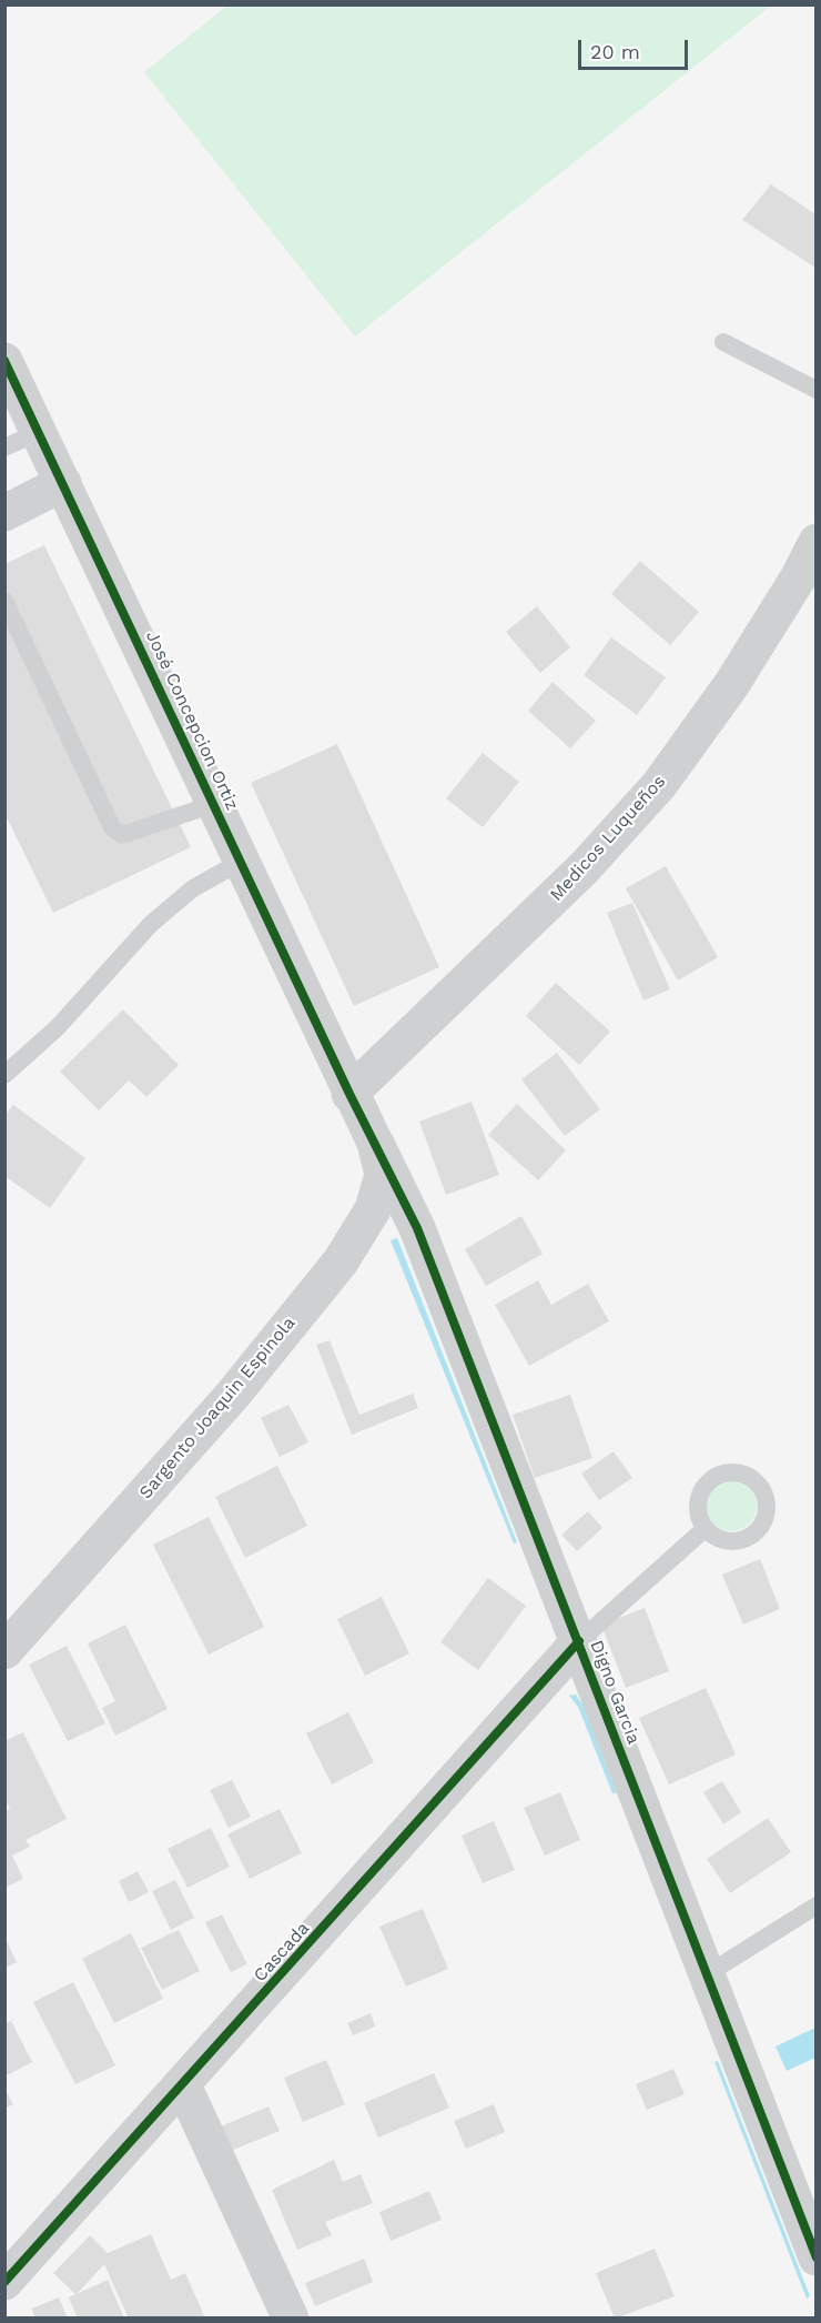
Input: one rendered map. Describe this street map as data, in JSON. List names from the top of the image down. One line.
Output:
{"streets":{"street":["José Concepcion Ortiz","Medicos Luqueños","Sargento Joaquin Espinola","Digno Garcia","Cascada"]},"crossings":[["José Concepcion Ortiz","Medicos Luqueños"],["José Concepcion Ortiz","Sargento Joaquin Espinola"],["José Concepcion Ortiz","Digno Garcia"],["Sargento Joaquin Espinola","Digno Garcia"],["Digno Garcia","Cascada"]],"scale_bar":"20 m"}
